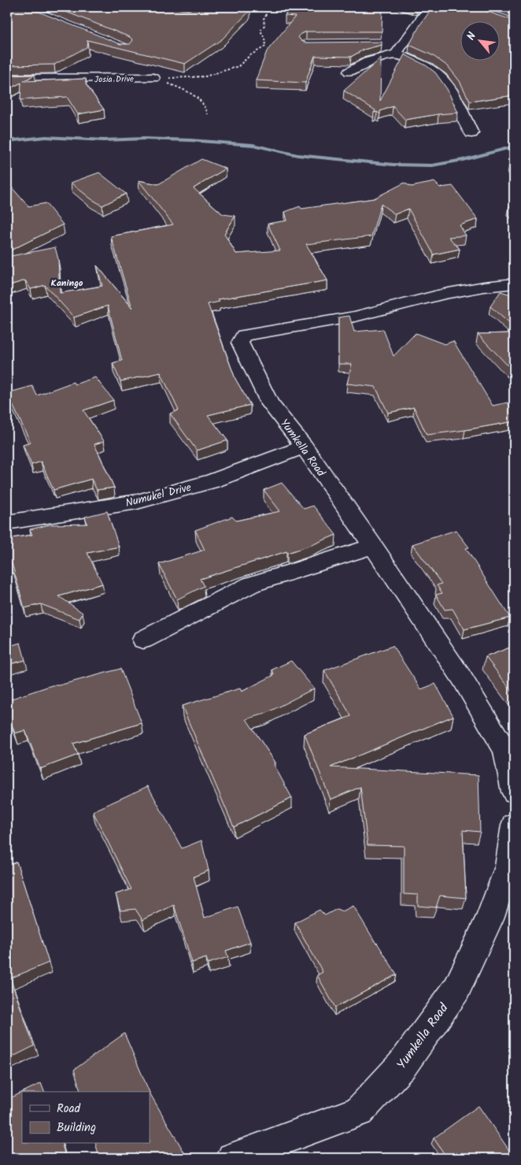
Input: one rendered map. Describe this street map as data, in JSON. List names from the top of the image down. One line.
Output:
{"streets":{"street":["Josia Drive","Yumkella Road","Numukel Drive"]},"crossings":[["Yumkella Road","Numukel Drive"]],"districts":["Kaningo"],"legend":["Road","Building"],"north":"top left"}
